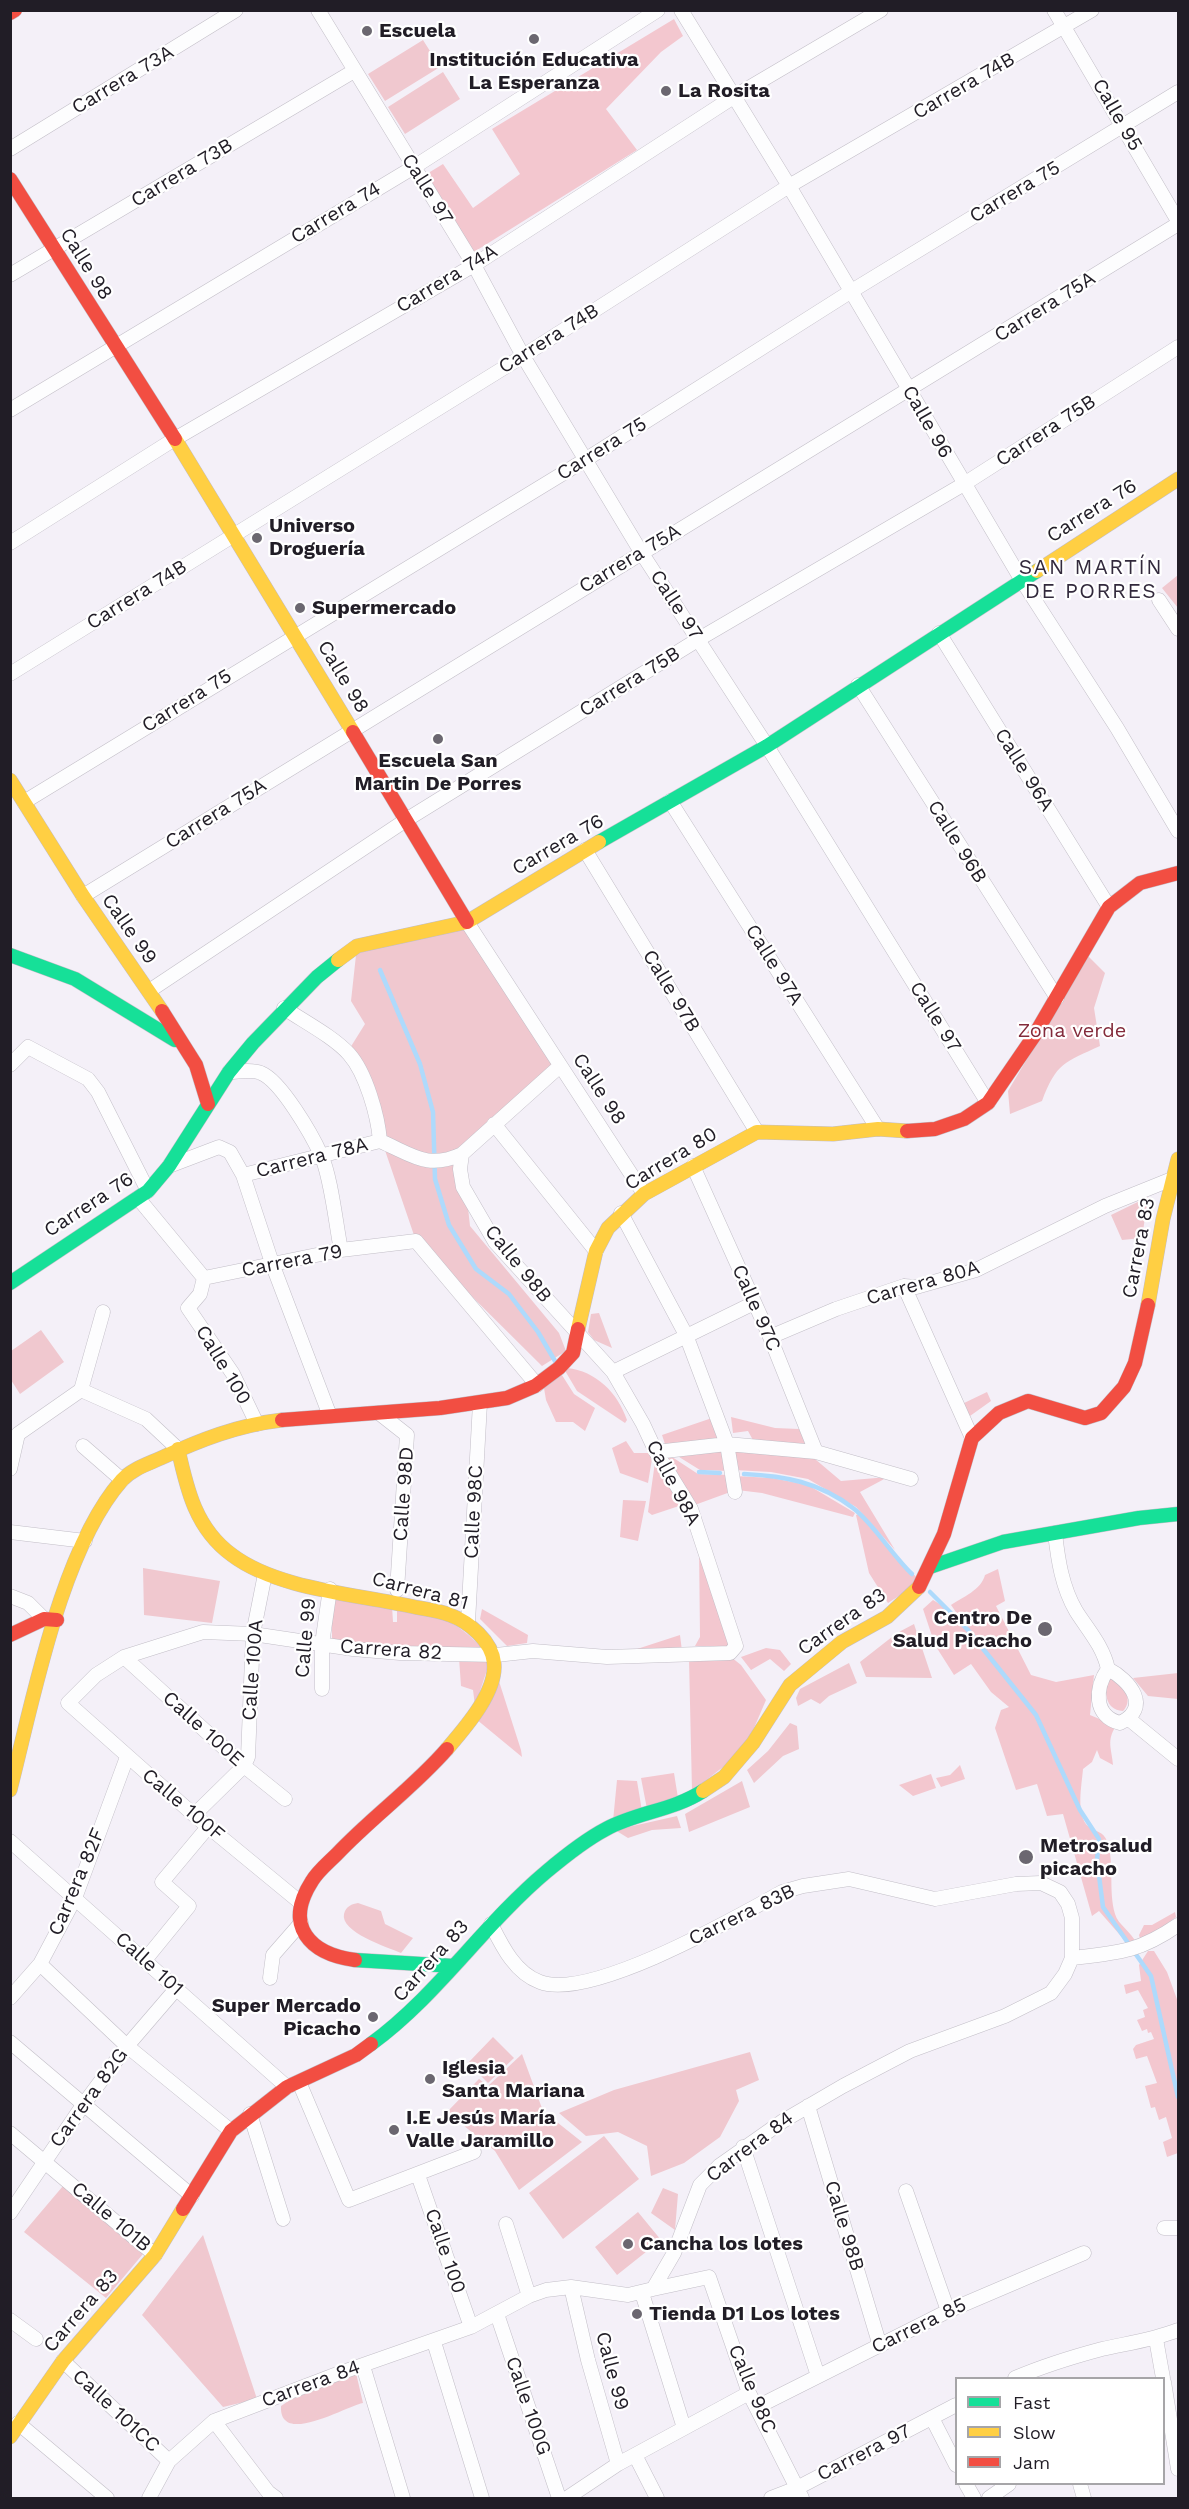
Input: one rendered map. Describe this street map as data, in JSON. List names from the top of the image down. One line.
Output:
{"streets":{"street":["Carrera 73A","Carrera 74B","Calle 95","Carrera 73B","Calle 97","Carrera 75","Carrera 74","Calle 98","Carrera 74A","Carrera 75A","Calle 96","Carrera 75B","Carrera 76","Calle 96A","Calle 96B","Calle 99","Calle 97A","Calle 97B","Carrera 78A","Carrera 80","Carrera 83","Carrera 79","Calle 98B","Carrera 80A","Calle 97C","Calle 100","Calle 98A","Calle 98D","Calle 98C","Carrera 81","Carrera 82","Calle 100A","Calle 100E","Calle 100F","Carrera 82F","Carrera 83B","Calle 101","Carrera 82G","Carrera 84","Calle 101B","Carrera 85","Calle 100G","Calle 101CC","Carrera 97"]},"crossings":[["Carrera 74B","Calle 95"],["Carrera 74B","Calle 97"],["Carrera 74B","Calle 98"],["Carrera 74B","Calle 96"],["Calle 95","Carrera 75"],["Calle 95","Carrera 75A"],["Carrera 73B","Calle 97"],["Carrera 73B","Calle 98"],["Calle 97","Carrera 75"],["Calle 97","Carrera 74"],["Calle 97","Carrera 74A"],["Calle 97","Carrera 75A"],["Calle 97","Carrera 75B"],["Calle 97","Carrera 76"],["Calle 97","Carrera 80"],["Carrera 75","Calle 98"],["Carrera 75","Calle 96"],["Carrera 75","Calle 99"],["Carrera 74","Calle 98"],["Calle 98","Carrera 74A"],["Calle 98","Carrera 75A"],["Calle 98","Carrera 75B"],["Calle 98","Carrera 76"],["Calle 98","Carrera 80"],["Carrera 74A","Calle 96"],["Carrera 75A","Calle 96"],["Carrera 75A","Calle 99"],["Calle 96","Carrera 75B"],["Calle 96","Carrera 76"],["Carrera 75B","Calle 99"],["Carrera 76","Calle 96A"],["Carrera 76","Calle 96B"],["Carrera 76","Calle 99"],["Carrera 76","Calle 97A"],["Carrera 76","Calle 97B"],["Calle 96A","Carrera 80"],["Calle 96B","Carrera 80"],["Calle 99","Carrera 81"],["Calle 99","Carrera 82"],["Calle 99","Carrera 84"],["Calle 97A","Carrera 80"],["Calle 97B","Carrera 80"],["Carrera 80","Carrera 79"],["Carrera 80","Calle 98B"],["Carrera 80","Calle 97C"],["Carrera 80","Calle 100"],["Carrera 80","Calle 98A"],["Carrera 80","Calle 98D"],["Carrera 80","Calle 98C"],["Carrera 80","Carrera 81"],["Carrera 83","Carrera 80A"],["Carrera 83","Carrera 83B"],["Carrera 83","Calle 101"],["Carrera 83","Calle 101B"],["Carrera 83","Calle 101CC"],["Carrera 79","Calle 100"],["Calle 98B","Calle 98A"],["Calle 98B","Carrera 84"],["Calle 98B","Carrera 85"],["Carrera 80A","Calle 97C"],["Calle 100","Calle 101"],["Calle 100","Carrera 84"],["Calle 98A","Carrera 82"],["Calle 98C","Carrera 81"],["Calle 98C","Carrera 84"],["Calle 98C","Carrera 85"],["Calle 98C","Carrera 97"],["Carrera 81","Carrera 82"],["Carrera 81","Calle 100A"],["Carrera 82","Calle 100A"],["Carrera 82","Calle 100E"],["Carrera 82","Calle 100F"],["Calle 100A","Calle 100E"],["Calle 100F","Carrera 82F"],["Carrera 82F","Calle 101"],["Carrera 83B","Carrera 84"],["Calle 101","Carrera 82G"],["Carrera 82G","Calle 101B"],["Carrera 84","Calle 100G"],["Carrera 84","Calle 101CC"]],"districts":["SAN MARTÍN DE PORRES"],"parks":["Zona verde"],"places":["Escuela","Institución Educativa La Esperanza","La Rosita","Universo Droguería","Supermercado","Escuela San Martin De Porres","Centro De Salud Picacho","Metrosalud picacho","Super Mercado Picacho","Iglesia Santa Mariana","I.E Jesús María Valle Jaramillo","Cancha los lotes","Tienda D1 Los lotes"],"legend":["Fast","Slow","Jam"]}
